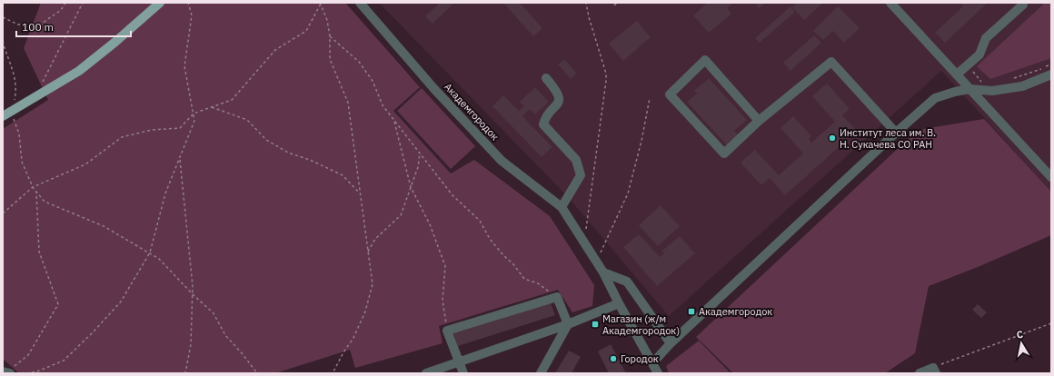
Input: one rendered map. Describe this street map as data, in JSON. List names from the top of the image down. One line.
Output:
{"streets":{"street":["Академгородок"]},"places":{"other":["Институт леса им. В. Н. Сукачева СО РАН","Городок"],"transit":["Академгородок","Магазин (ж/м Академгородок)"]},"scale_bar":"100 m","north":"top"}
